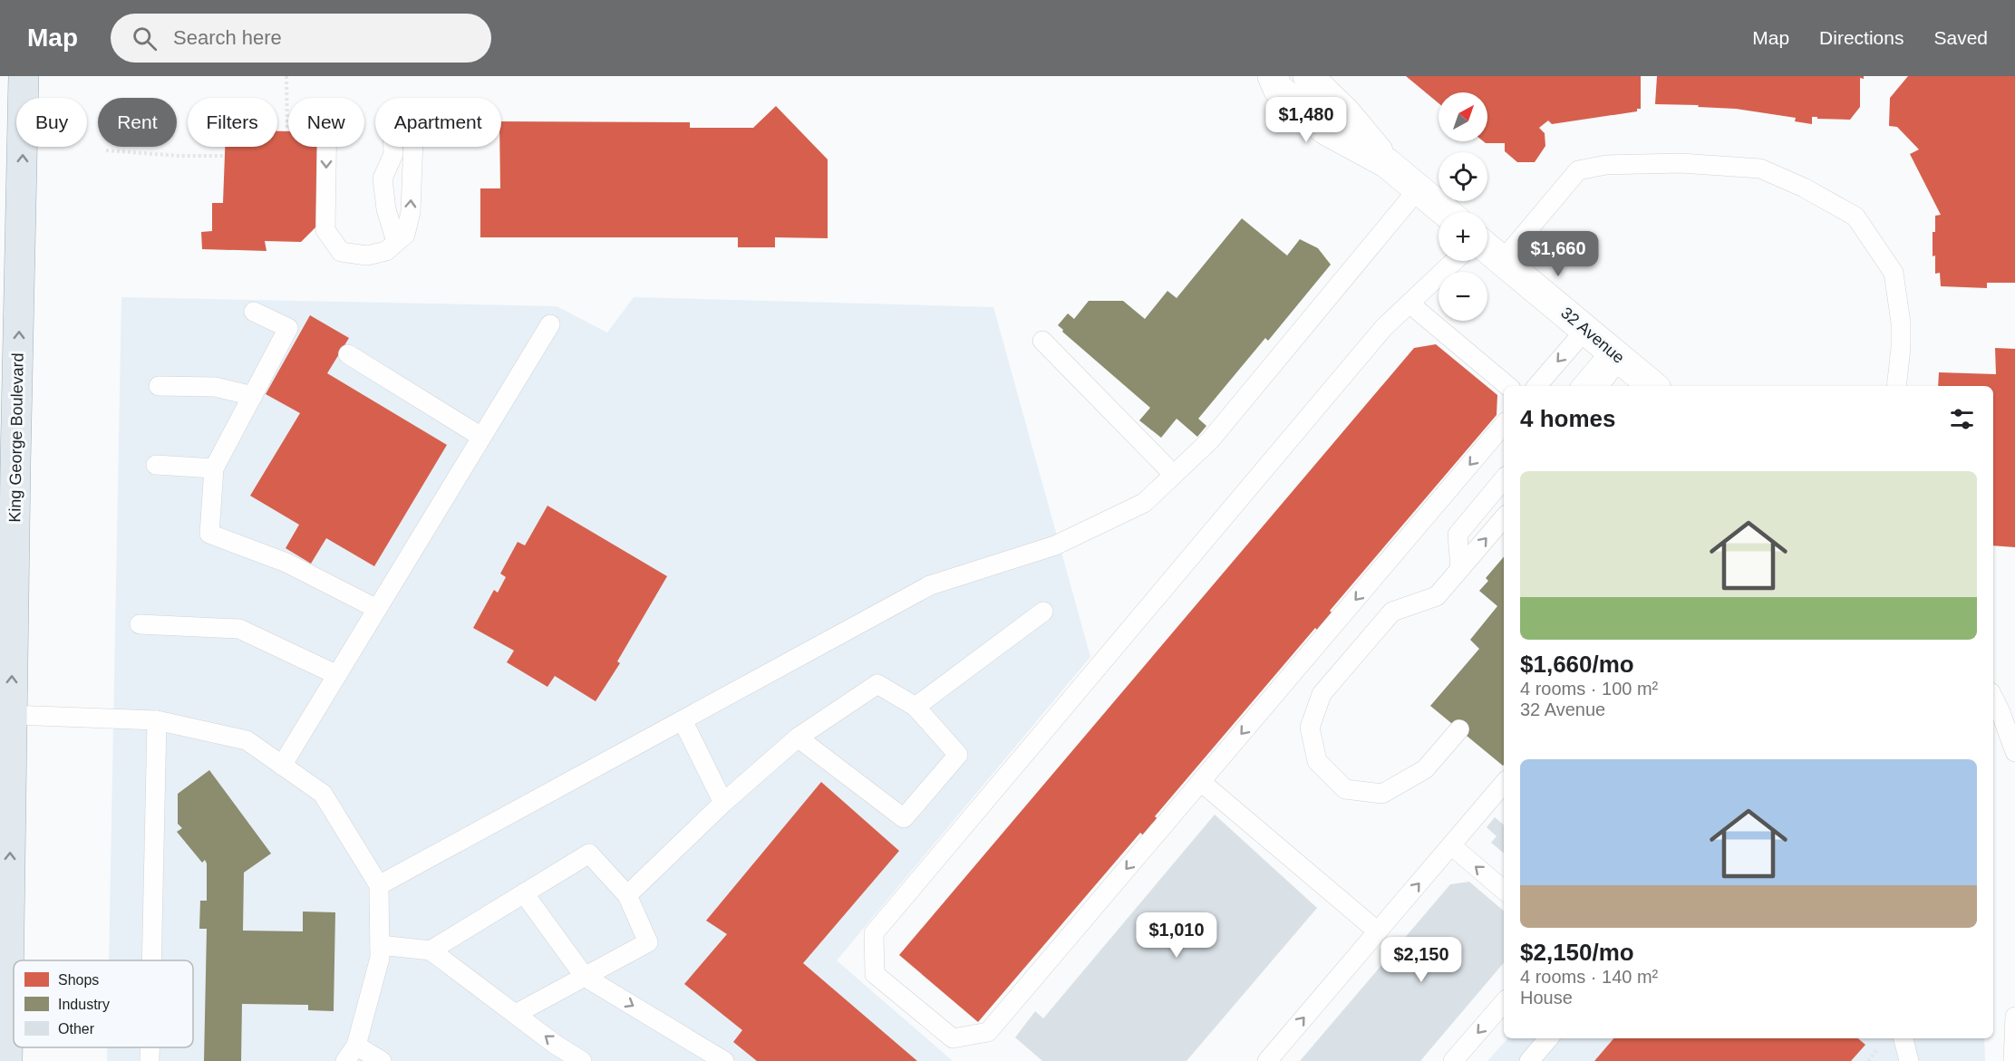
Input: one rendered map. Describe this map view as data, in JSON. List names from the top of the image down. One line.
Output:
{"streets":{"main road":["King George Boulevard"],"street":["32 Avenue"]},"one_way":["King George Boulevard"],"legend":["Shops","Industry","Other"],"north":"top right","page":{"header":"Map","search":"Search here","nav":["Map","Directions","Saved"],"map_buttons":["+","−"],"price":["$1,480","$1,660","$1,010","$2,150"],"chip":["Buy","Rent","Filters","New","Apartment"],"heading":"4 homes","list":[{"name":"$1,660/mo","note":"4 rooms · 100 m² · 32 Avenue"},{"name":"$2,150/mo","note":"4 rooms · 140 m² · House"}]}}
